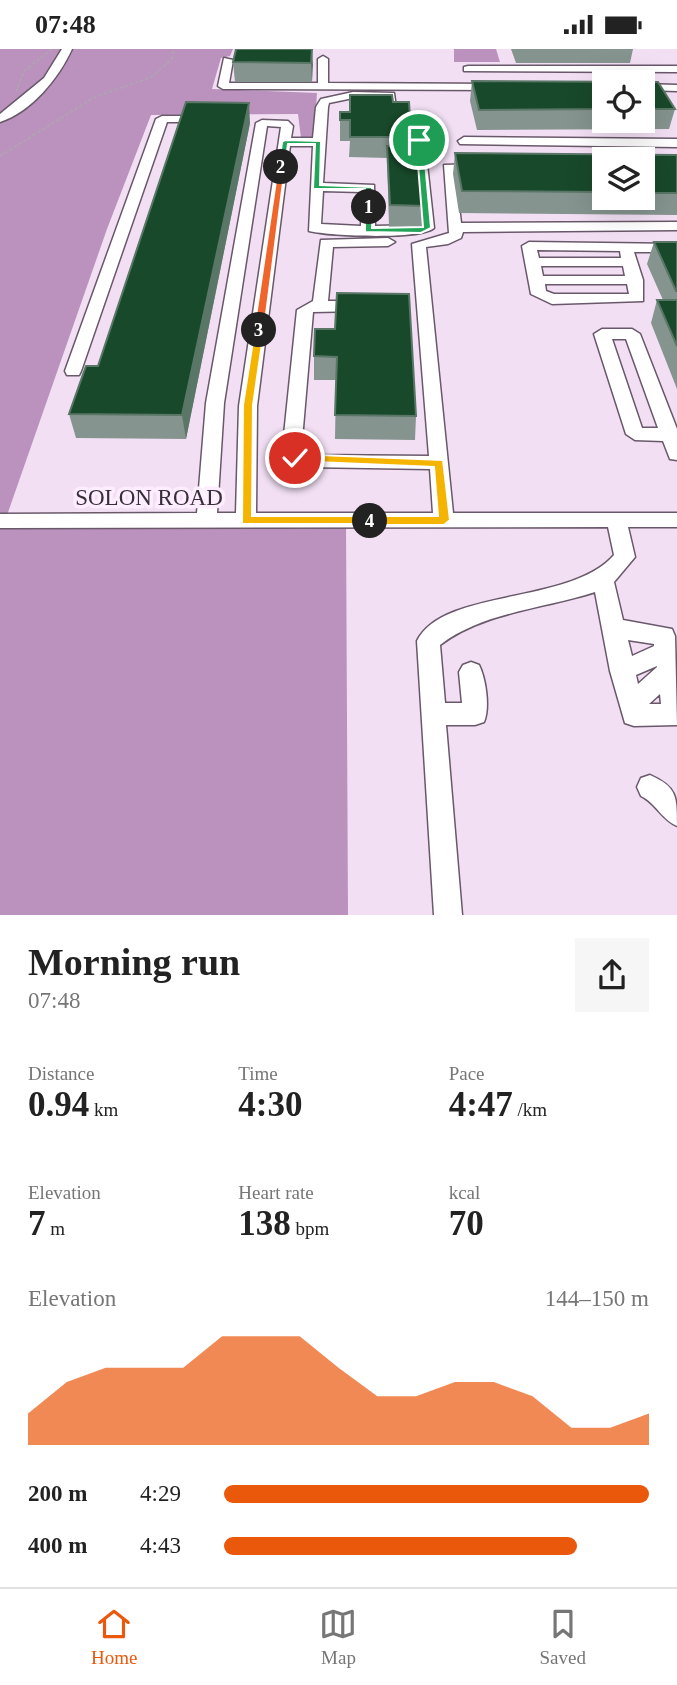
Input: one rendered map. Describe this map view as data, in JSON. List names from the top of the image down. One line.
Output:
{"streets":{"street":["SOLON ROAD"]},"page":{"status":"07:48","pins":["2","1","3","4"],"heading":["Morning run","07:48"],"stats":[["Distance","0.94 km"],["Time","4:30"],["Pace","4:47 /km"],["Elevation","7 m"],["Heart rate","138 bpm"],["kcal","70"]],"chart":["Elevation","144–150 m"],"list":[{"name":"200 m","note":"4:29"},{"name":"400 m","note":"4:43"}],"tabs":["Home","Map","Saved"]}}
